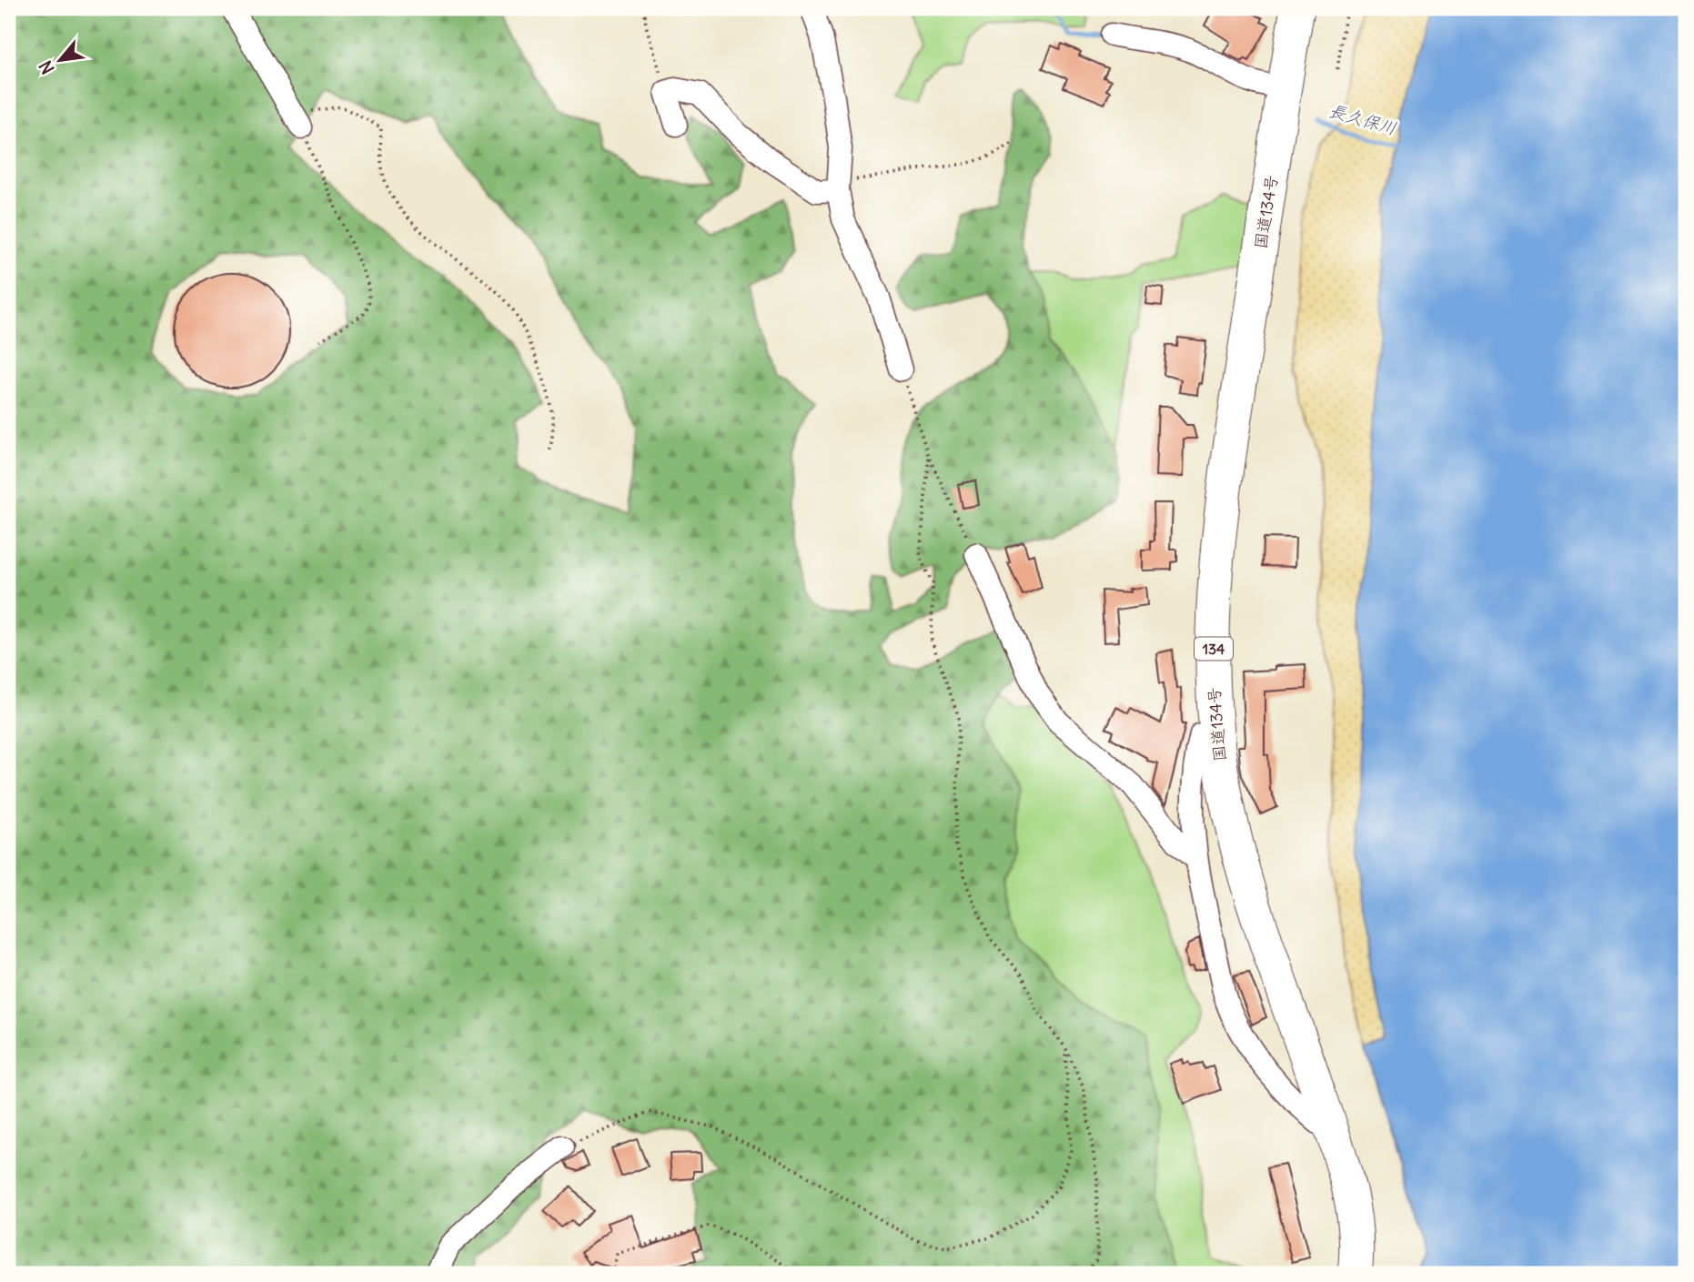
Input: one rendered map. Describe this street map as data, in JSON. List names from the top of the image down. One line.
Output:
{"streets":{"highway":["国道134号","134"]},"water":["長久保川"],"north":"bottom left"}
